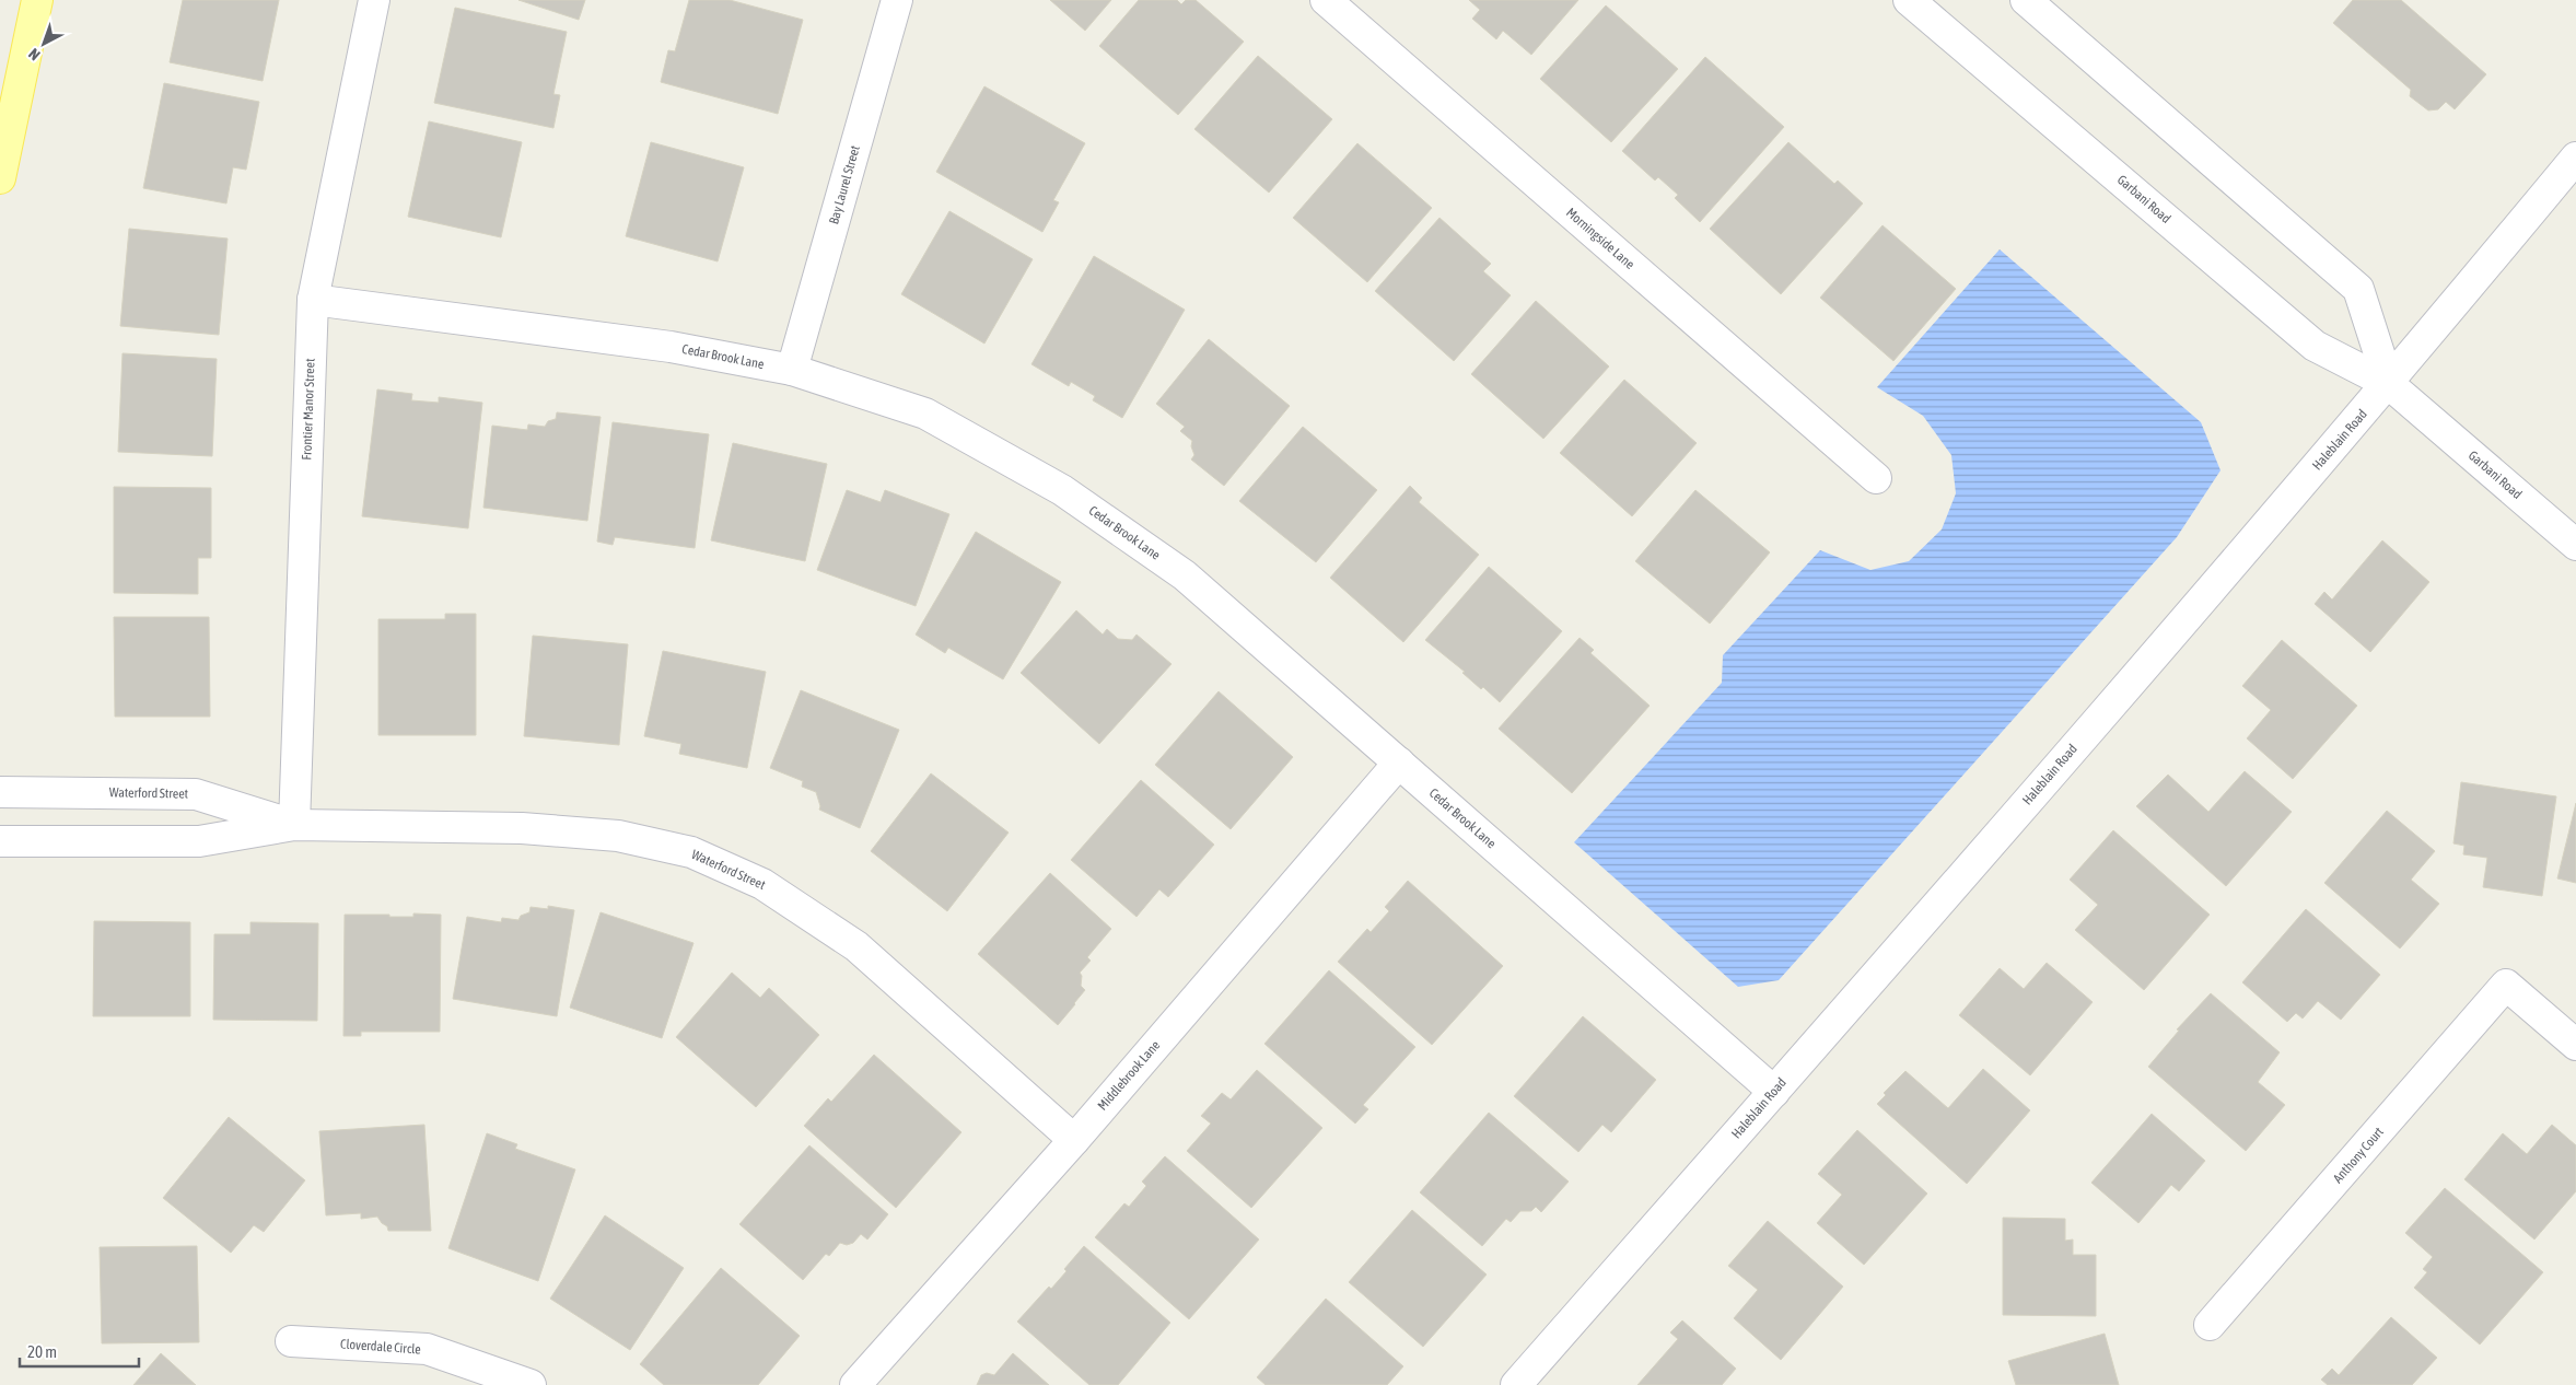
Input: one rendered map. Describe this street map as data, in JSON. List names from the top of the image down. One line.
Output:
{"streets":{"street":["Bay Laurel Street","Garbani Road","Morningside Lane","Cedar Brook Lane","Frontier Manor Street","Haleblain Road","Waterford Street","Middlebrook Lane","Anthony Court","Cloverdale Circle"]},"crossings":[["Bay Laurel Street","Cedar Brook Lane"],["Garbani Road","Haleblain Road"],["Cedar Brook Lane","Frontier Manor Street"],["Cedar Brook Lane","Haleblain Road"],["Cedar Brook Lane","Middlebrook Lane"],["Frontier Manor Street","Waterford Street"],["Waterford Street","Middlebrook Lane"]],"scale_bar":"20 m","north":"bottom left"}
